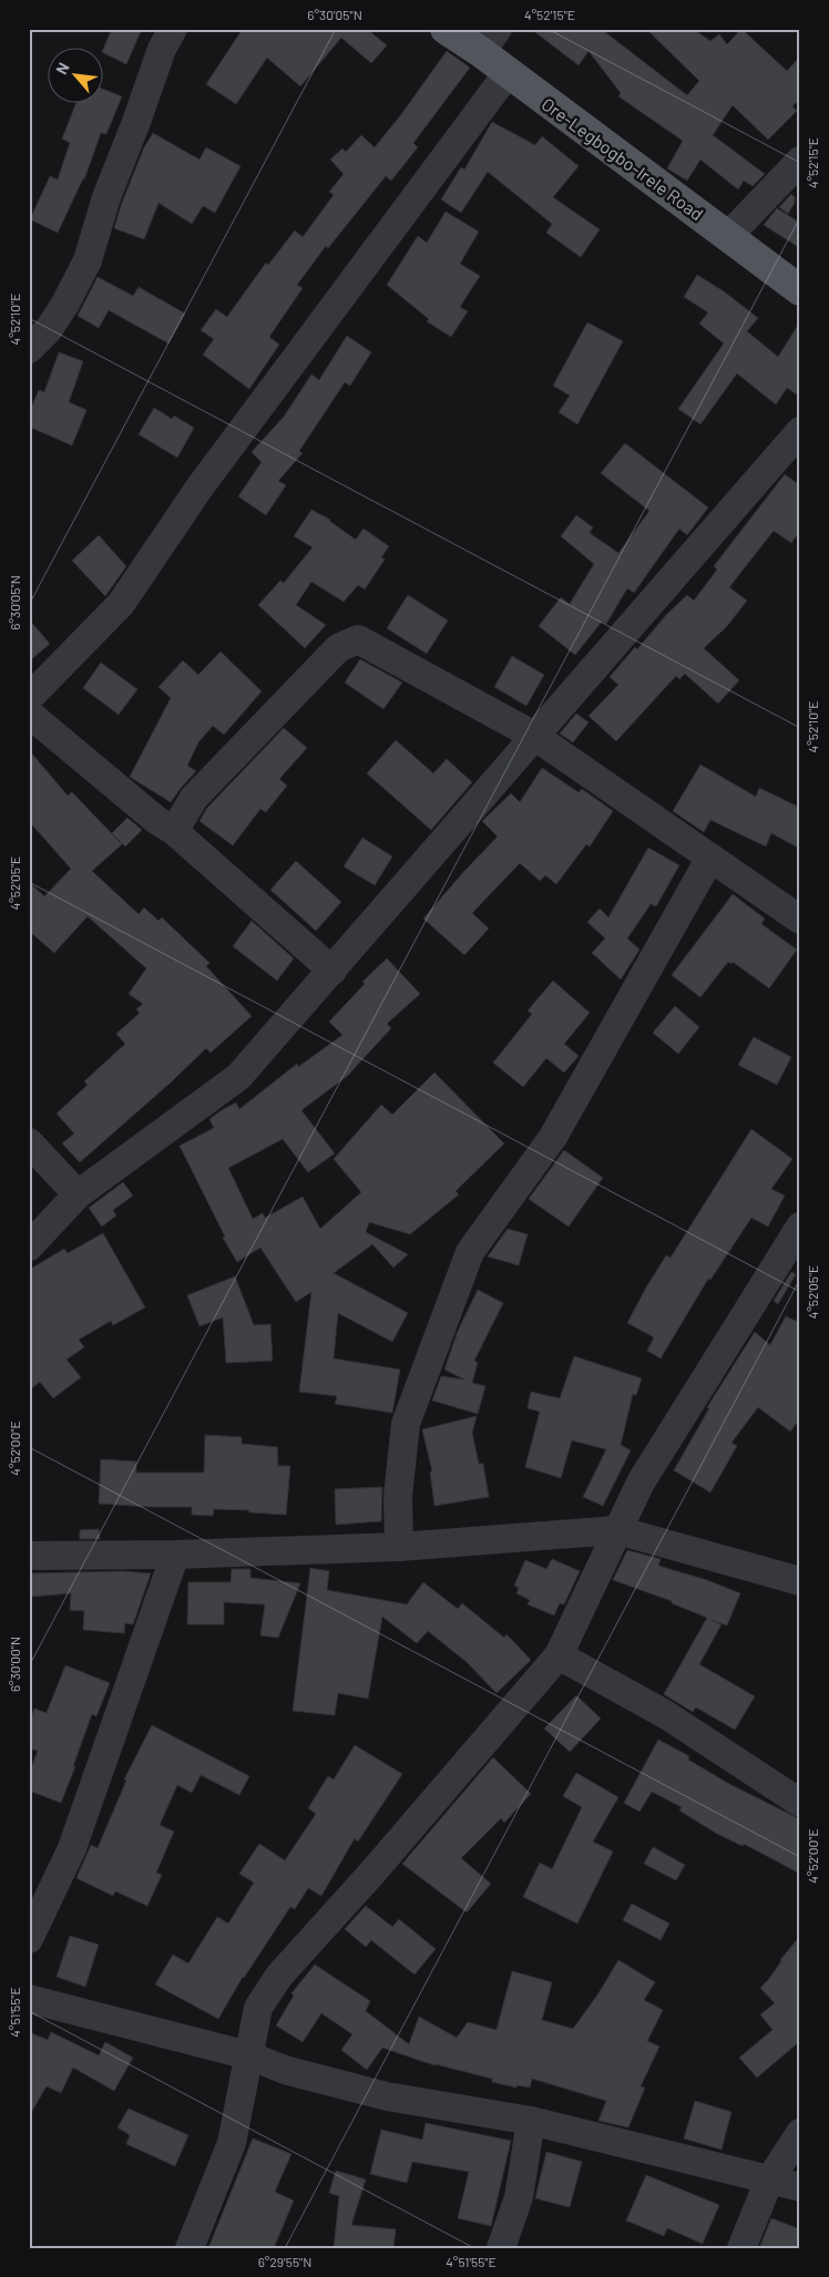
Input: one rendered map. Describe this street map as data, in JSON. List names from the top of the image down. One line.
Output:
{"streets":{"main road":["Ore-Legbogbo-Irele Road"]},"north":"top left","coordinates":["6°30'05\"N","4°52'15\"E","4°52'10\"E","4°52'05\"E","4°52'00\"E","6°30'00\"N","4°51'55\"E","6°29'55\"N"]}
